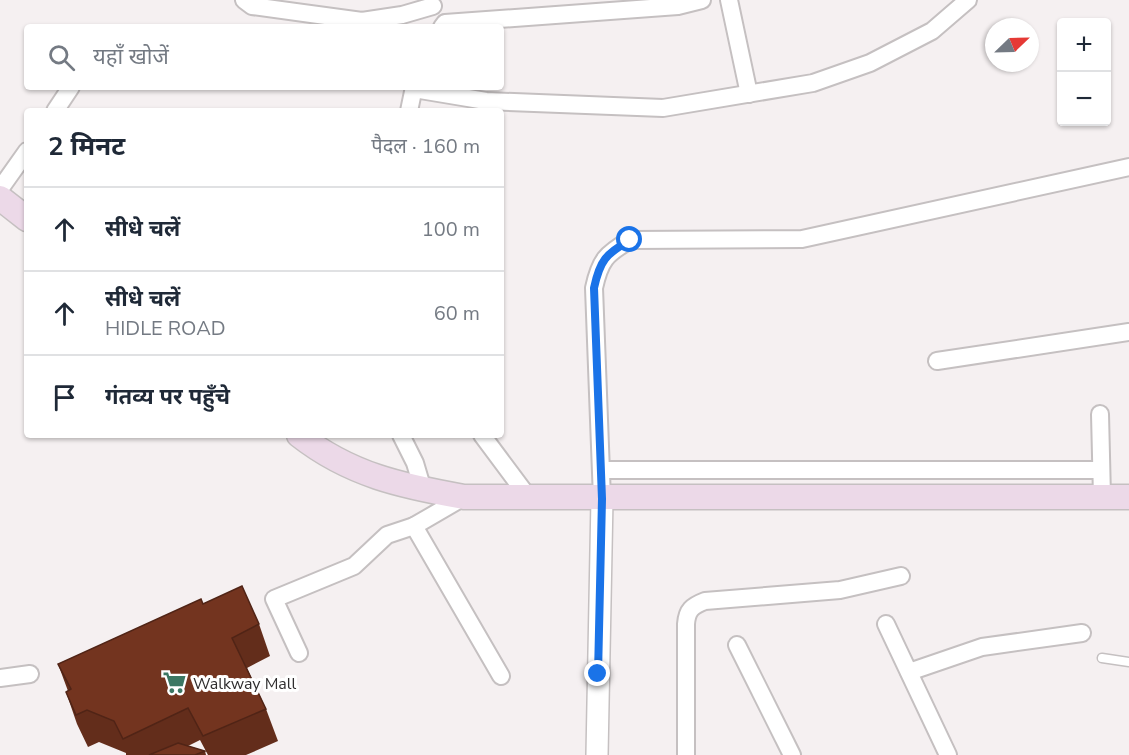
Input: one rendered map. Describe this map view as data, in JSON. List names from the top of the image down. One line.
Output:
{"places":{"supermarket":["Walkway Mall"]},"north":"top right","page":{"map_buttons":["+","−"],"search":"यहाँ खोजें","heading":["2 मिनट","पैदल · 160 m"],"list":[["सीधे चलें","100 m"],["सीधे चलें","HIDLE ROAD","60 m"],"गंतव्य पर पहुँचे"]}}
